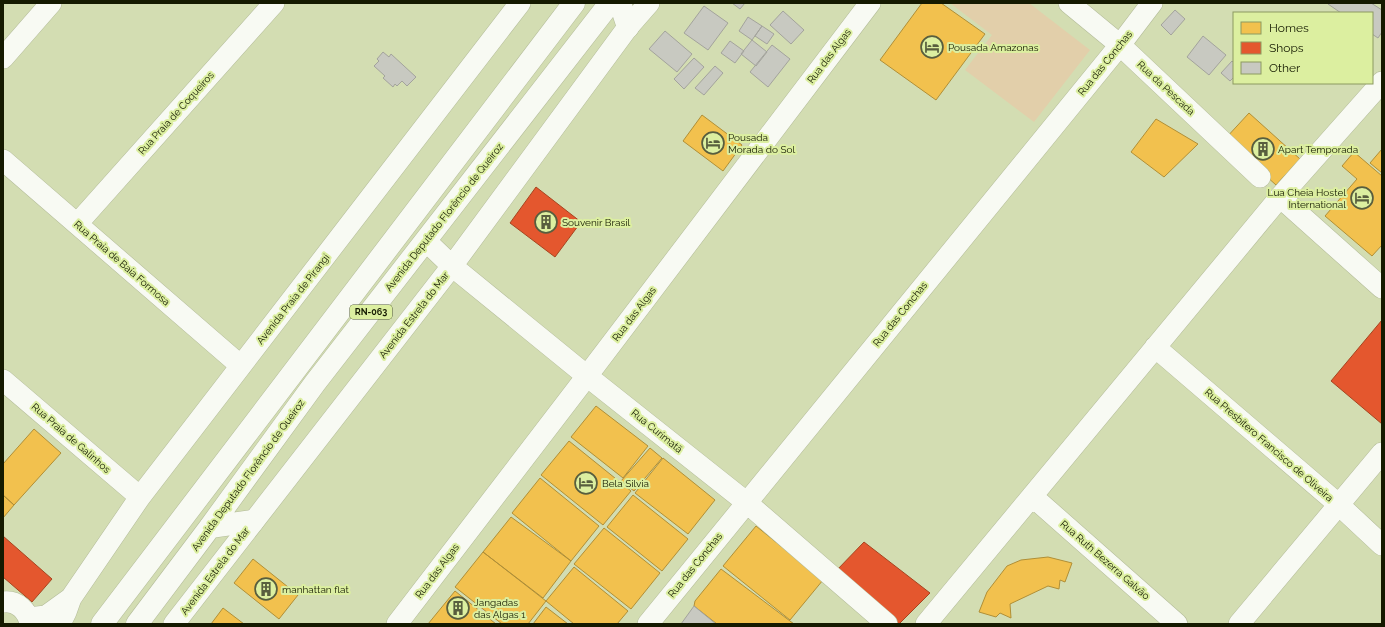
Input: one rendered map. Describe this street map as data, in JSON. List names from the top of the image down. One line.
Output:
{"streets":{"main road":["Avenida Deputado Florêncio de Queiroz","RN-063"],"street":["Rua das Algas","Rua das Conchas","Rua da Pescada","Rua Praia de Coqueiros","Rua Praia de Baía Formosa","Avenida Praia de Pirangi","Avenida Estrela do Mar","Rua Curimatã","Rua Praia de Galinhos","Rua Presbítero Francisco de Oliveira","Rua Ruth Bezerra Galvão"]},"crossings":[["Rua das Algas","Rua Curimatã"],["Rua das Conchas","Rua da Pescada"],["Rua das Conchas","Rua Curimatã"],["Rua Praia de Coqueiros","Rua Praia de Baía Formosa"],["Avenida Deputado Florêncio de Queiroz","Rua Curimatã"],["Rua Praia de Baía Formosa","Avenida Praia de Pirangi"],["Avenida Praia de Pirangi","Rua Praia de Galinhos"],["Avenida Estrela do Mar","Rua Curimatã"]],"places":{"hotel":["Pousada Amazonas","Pousada Morada do Sol","Lua Cheia Hostel International","Bela Silvia"],"building":["Apart Temporada","Souvenir Brasil","manhattan flat","Jangadas das Algas 1"]},"legend":["Homes","Shops","Other"]}
